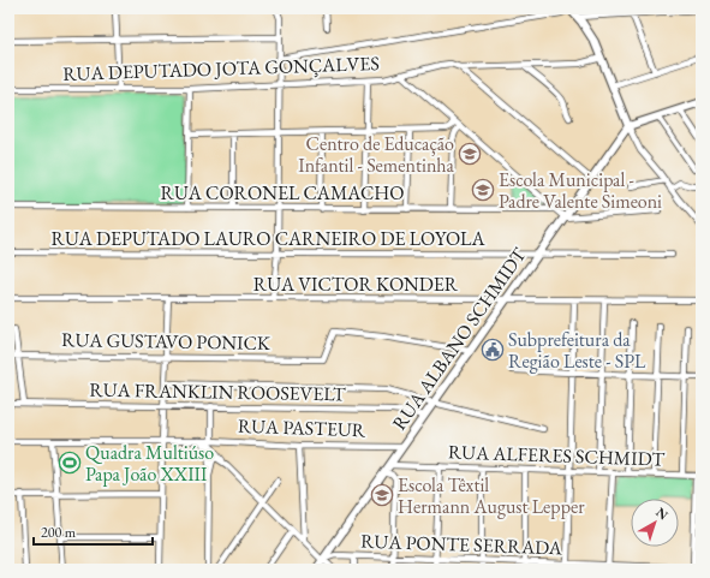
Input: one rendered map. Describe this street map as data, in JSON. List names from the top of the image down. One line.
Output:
{"streets":{"main road":["RUA ALBANO SCHMIDT"],"street":["RUA DEPUTADO JOTA GONÇALVES","RUA CORONEL CAMACHO","RUA DEPUTADO LAURO CARNEIRO DE LOYOLA","RUA VICTOR KONDER","RUA GUSTAVO PONICK","RUA FRANKLIN ROOSEVELT","RUA PASTEUR","RUA ALFERES SCHMIDT","RUA PONTE SERRADA"]},"crossings":[["RUA DEPUTADO LAURO CARNEIRO DE LOYOLA","RUA ALBANO SCHMIDT"],["RUA VICTOR KONDER","RUA ALBANO SCHMIDT"],["RUA ALBANO SCHMIDT","RUA GUSTAVO PONICK"],["RUA ALBANO SCHMIDT","RUA FRANKLIN ROOSEVELT"],["RUA ALBANO SCHMIDT","RUA PASTEUR"],["RUA ALBANO SCHMIDT","RUA ALFERES SCHMIDT"],["RUA ALBANO SCHMIDT","RUA PONTE SERRADA"]],"places":{"school or university":["Centro de Educação Infantil - Sementinha","Escola Municipal - Padre Valente Simeoni","Escola Têxtil Hermann August Lepper"],"public building":["Subprefeitura da Região Leste - SPL"],"sports":["Quadra Multiúso Papa João XXIII"]},"scale_bar":"200 m","north":"top right"}
